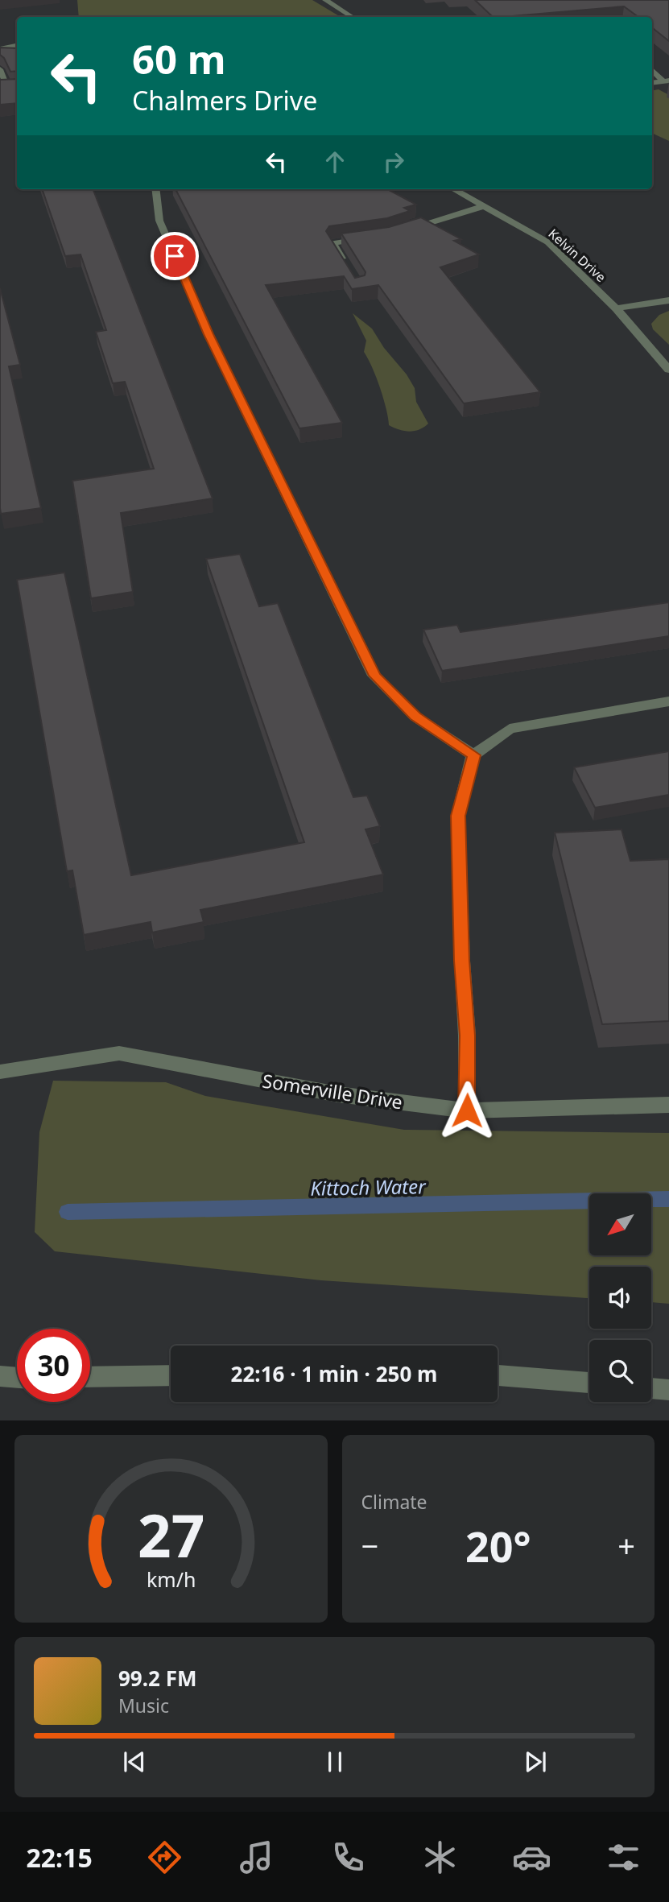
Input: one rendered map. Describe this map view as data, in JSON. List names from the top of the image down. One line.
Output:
{"streets":{"street":["Kelvin Drive","Somerville Drive"]},"water":["Kittoch Water"],"north":"bottom left","page":{"turn":["60 m","Chalmers Drive"],"limit":"30","trip":"22:16 · 1 min · 250 m","tile":"Climate","heat":["−","20°","+"],"song":["99.2 FM","Music"],"tabs":"22:15","gauge":["27","km/h"]}}
